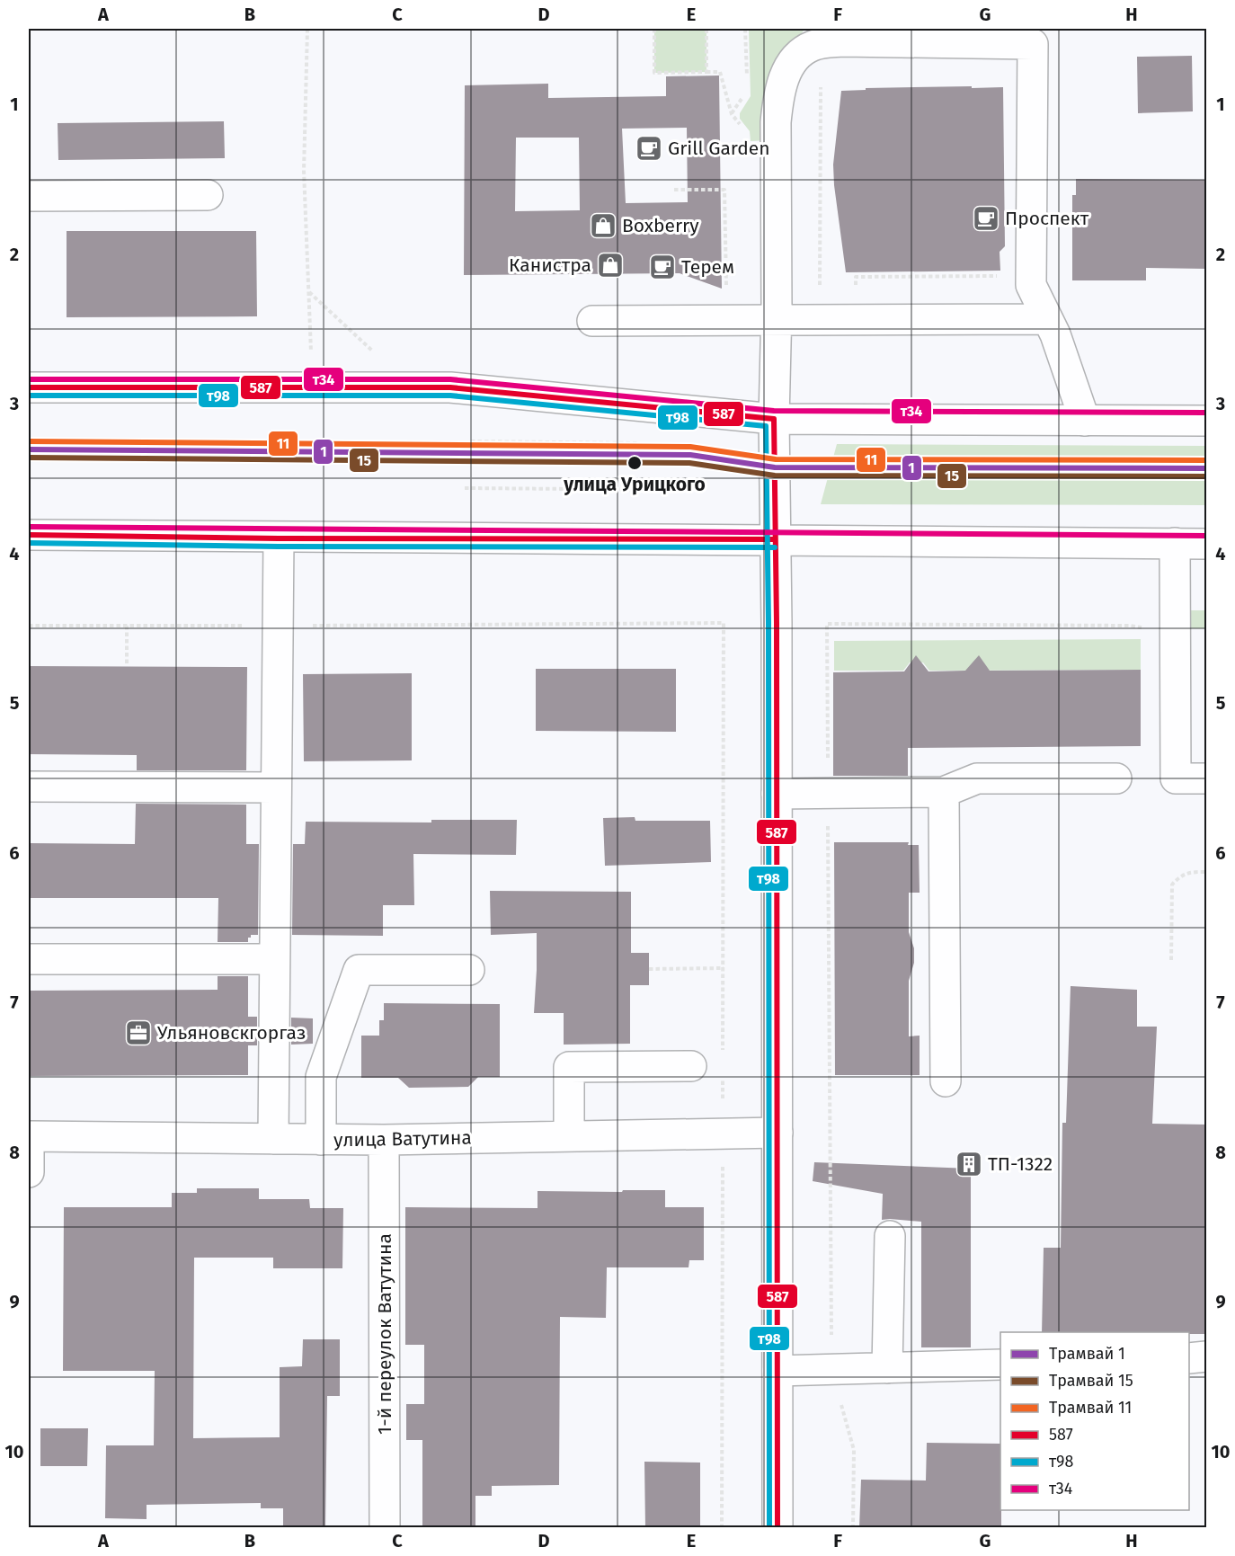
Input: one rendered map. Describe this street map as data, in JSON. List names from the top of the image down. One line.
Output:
{"streets":{"main road":["улица Ватутина","1-й переулок Ватутина"]},"crossings":[["улица Ватутина","1-й переулок Ватутина"]],"places":{"cafe":["Grill Garden","Проспект","Терем"],"shop":["Boxberry","Канистра"],"other":["улица Урицкого"],"office":["Ульяновскгоргаз"],"building":["ТП-1322"]},"lines":["transit line т34","transit line 587","transit line т98","tram line 11","tram line 1","tram line 15"],"legend":["Трамвай 1","Трамвай 15","Трамвай 11","587","т98","т34"],"grid":{"columns":["A","B","C","D","E","F","G","H"],"rows":["1","2","3","4","5","6","7","8","9","10"]}}
